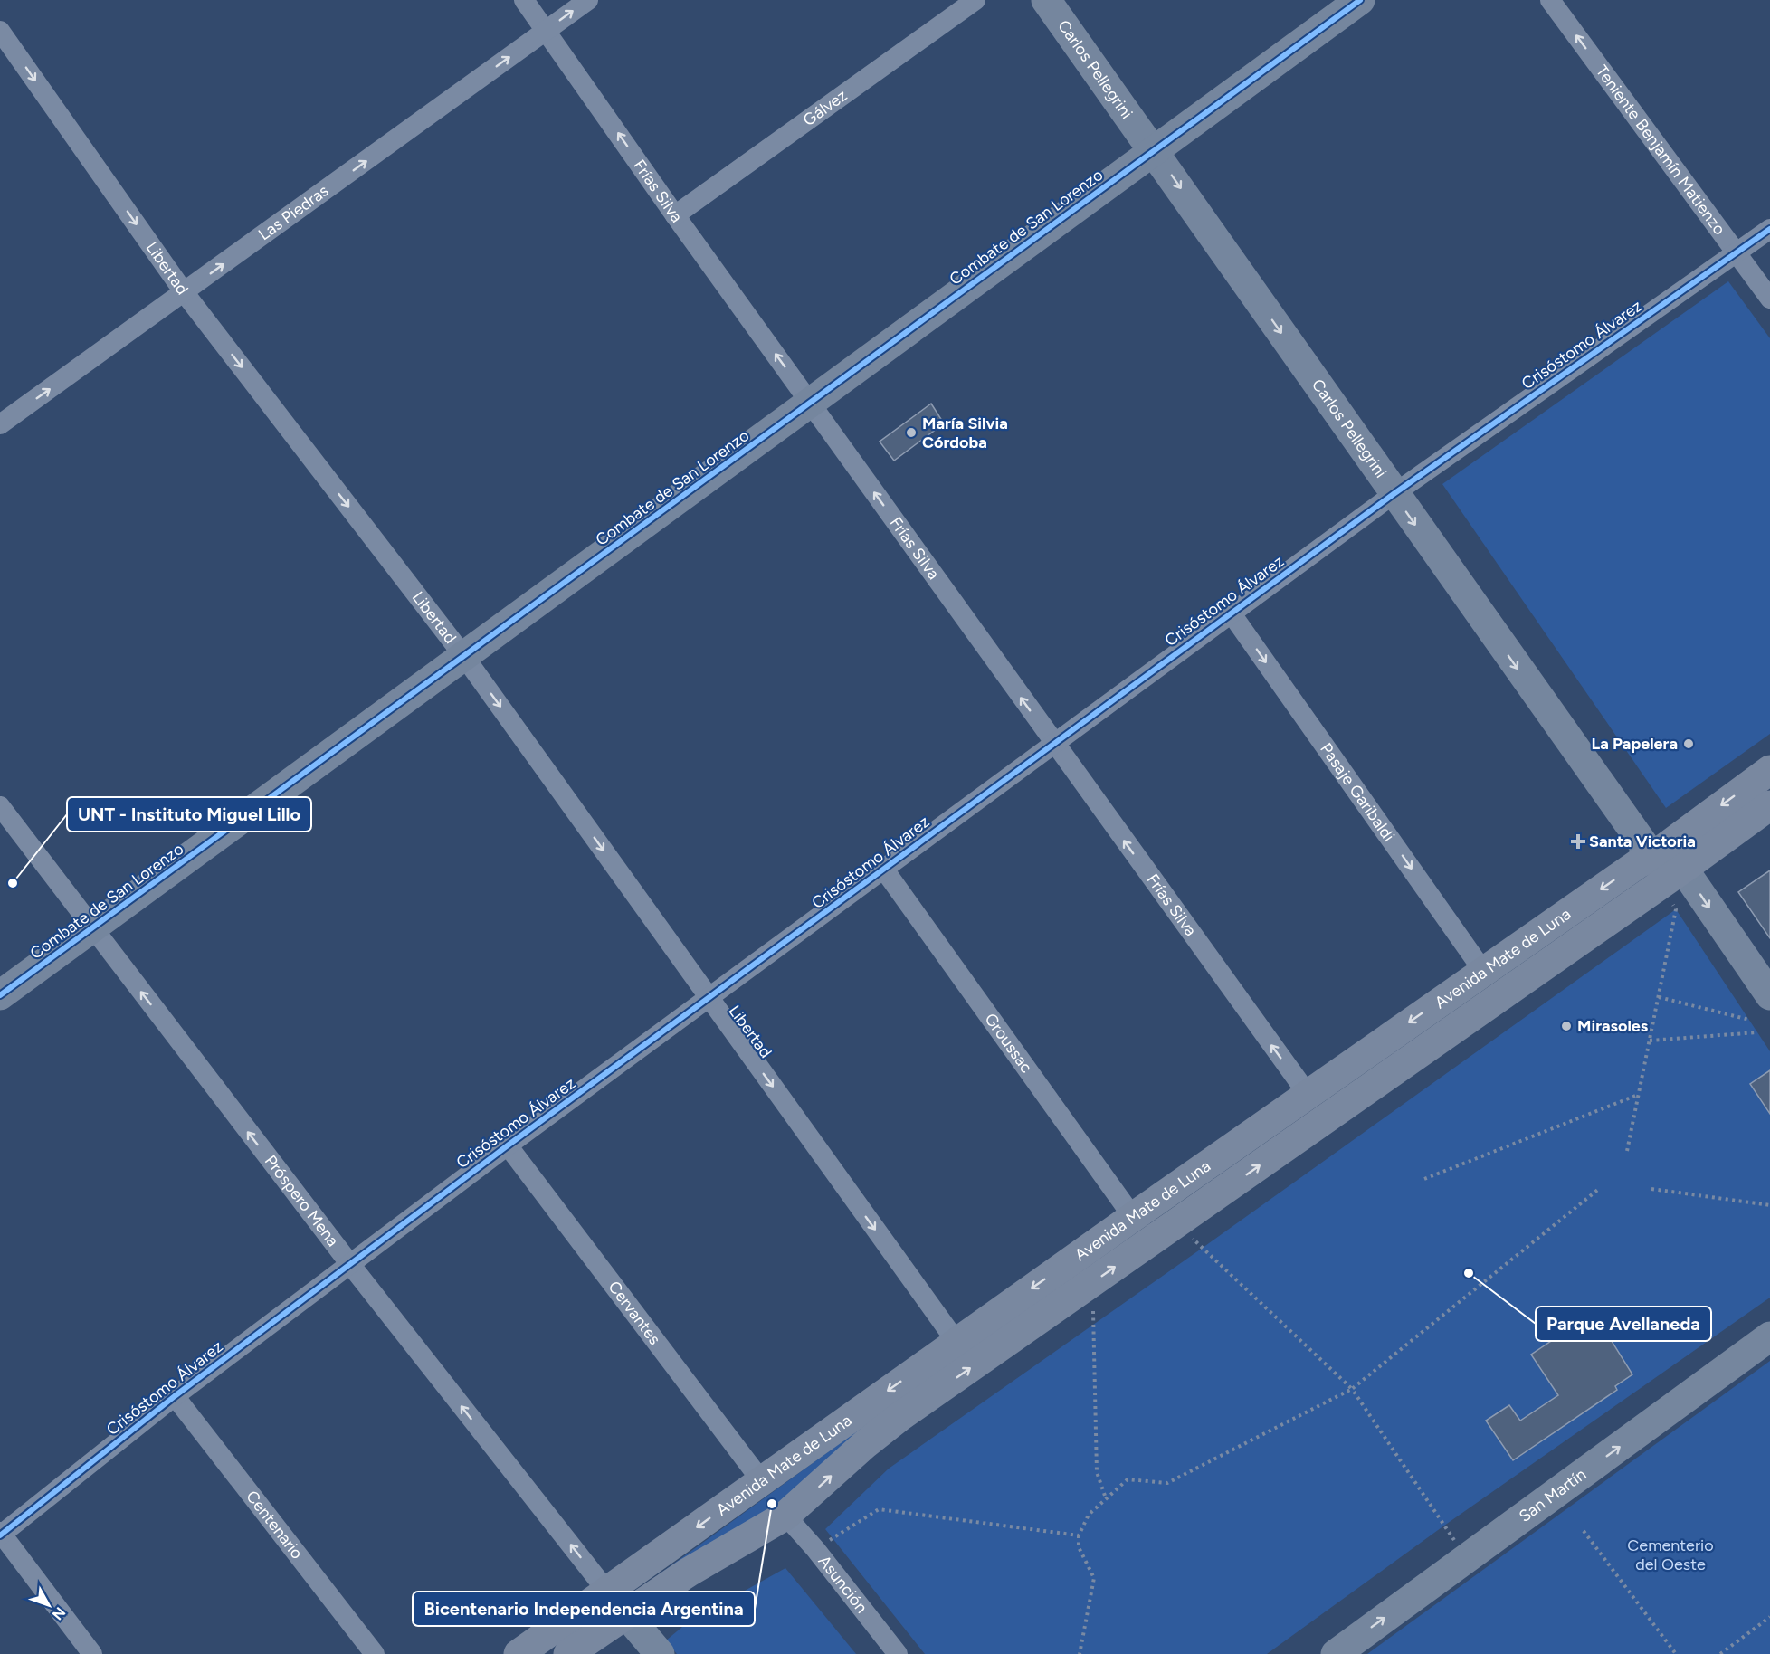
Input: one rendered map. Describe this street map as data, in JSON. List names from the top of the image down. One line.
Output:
{"streets":{"main road":["Avenida Mate de Luna"],"street":["Carlos Pellegrini","Gálvez","Teniente Benjamín Matienzo","Frías Silva","Las Piedras","Combate de San Lorenzo","Libertad","Crisóstomo Álvarez","Pasaje Garibaldi","Groussac","Próspero Mena","Cervantes","San Martín","Centenario","Asunción"]},"crossings":[["Carlos Pellegrini","Combate de San Lorenzo"],["Carlos Pellegrini","Crisóstomo Álvarez"],["Carlos Pellegrini","Avenida Mate de Luna"],["Gálvez","Frías Silva"],["Teniente Benjamín Matienzo","Crisóstomo Álvarez"],["Frías Silva","Las Piedras"],["Frías Silva","Combate de San Lorenzo"],["Frías Silva","Crisóstomo Álvarez"],["Frías Silva","Avenida Mate de Luna"],["Las Piedras","Libertad"],["Combate de San Lorenzo","Libertad"],["Combate de San Lorenzo","Próspero Mena"],["Libertad","Crisóstomo Álvarez"],["Libertad","Avenida Mate de Luna"],["Crisóstomo Álvarez","Pasaje Garibaldi"],["Crisóstomo Álvarez","Groussac"],["Crisóstomo Álvarez","Próspero Mena"],["Crisóstomo Álvarez","Cervantes"],["Crisóstomo Álvarez","Centenario"],["Pasaje Garibaldi","Avenida Mate de Luna"],["Avenida Mate de Luna","Groussac"],["Avenida Mate de Luna","Próspero Mena"],["Avenida Mate de Luna","Cervantes"],["Avenida Mate de Luna","Asunción"]],"one_way":["Carlos Pellegrini","Teniente Benjamín Matienzo","Frías Silva","Las Piedras","Libertad","Pasaje Garibaldi","Próspero Mena","San Martín"],"parks":["Cementerio del Oeste"],"places":{"other":["María Silvia Córdoba","La Papelera","UNT - Instituto Miguel Lillo","Mirasoles","Parque Avellaneda","Bicentenario Independencia Argentina"],"health":["Santa Victoria"]},"north":"bottom right"}
